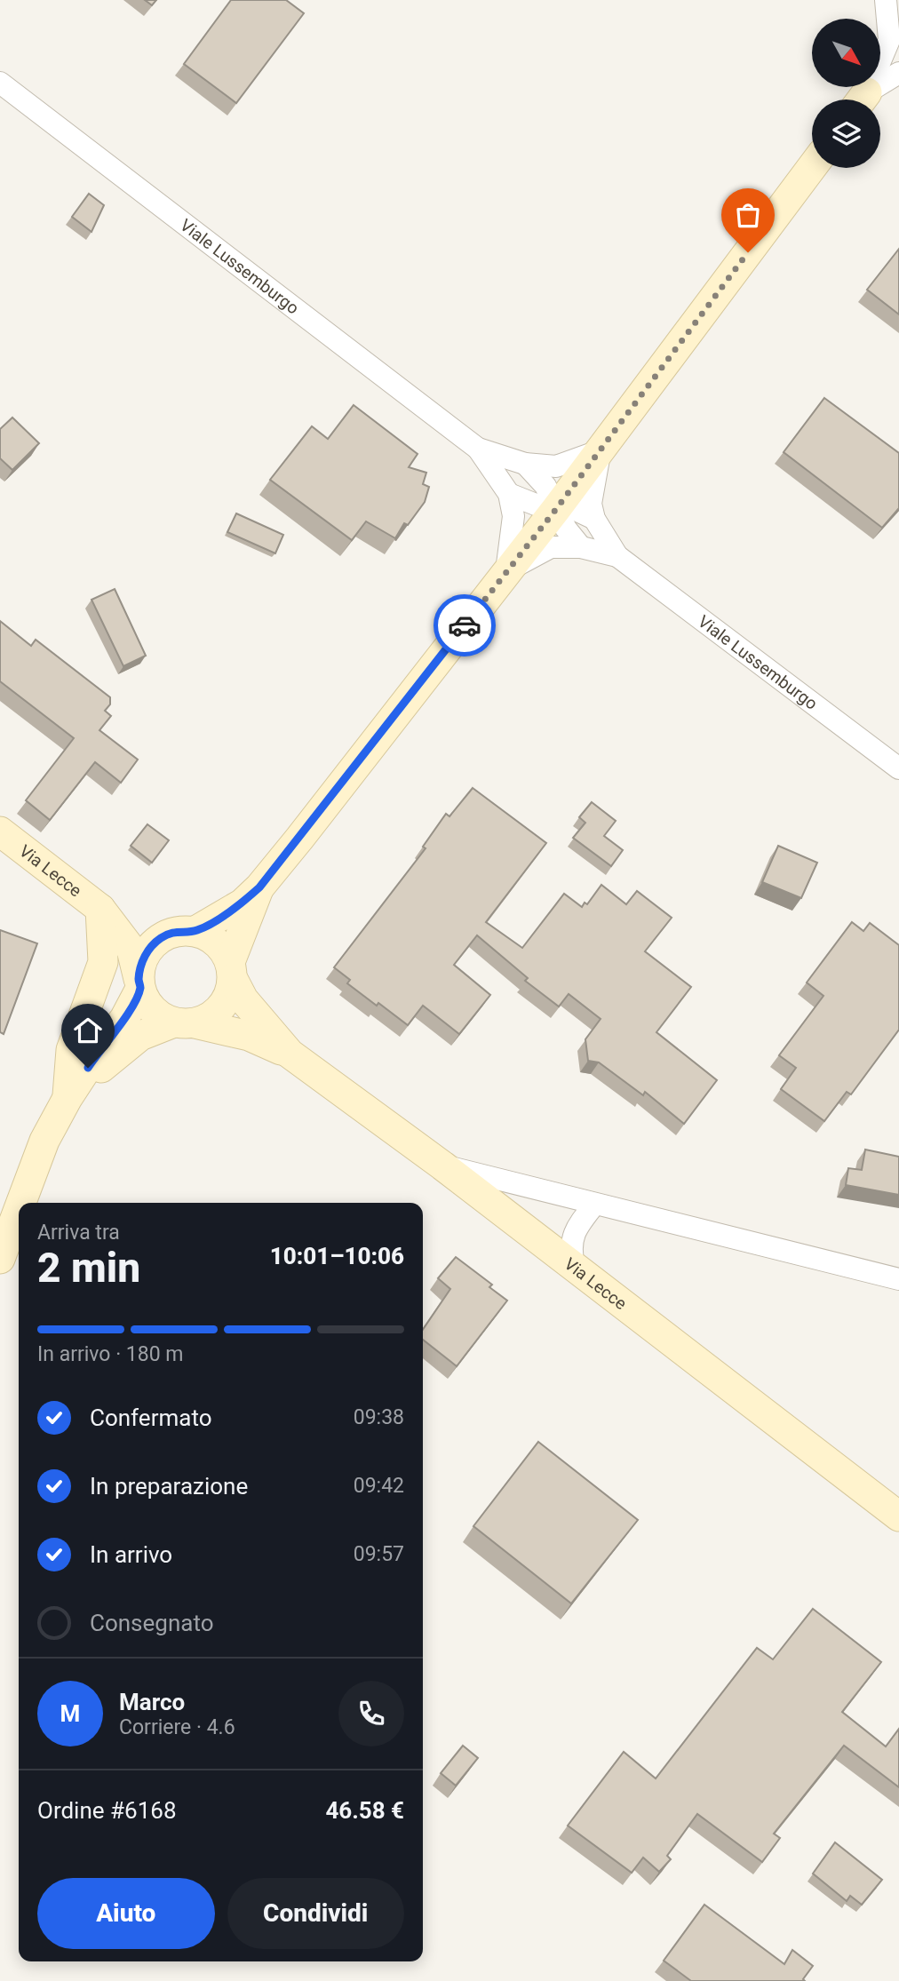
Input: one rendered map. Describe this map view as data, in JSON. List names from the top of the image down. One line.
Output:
{"streets":{"street":["Viale Lussemburgo","Via Lecce"]},"north":"bottom right","page":{"heading":["2 min","Arriva tra","10:01–10:06"],"panel":["Marco","Corriere · 4.6","Ordine #6168","46.58 €"],"bar":"In arrivo · 180 m","list":[["Confermato","09:38"],["In preparazione","09:42"],["In arrivo","09:57"],"Consegnato"],"round":"M","buttons":["Aiuto","Condividi"]}}
